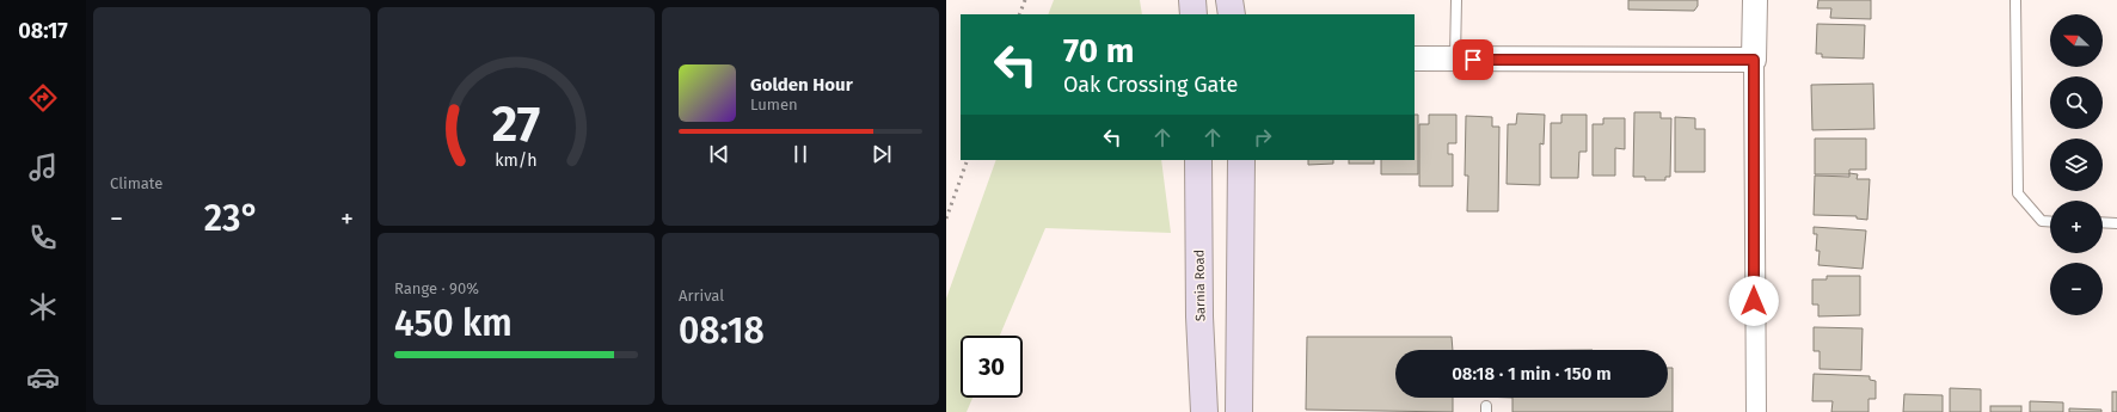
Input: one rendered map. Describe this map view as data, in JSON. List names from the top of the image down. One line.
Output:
{"streets":{"main road":["Sarnia Road"]},"north":"left","page":{"tabs":"08:17","tile":["Climate",["Range · 90%","450 km"],["Arrival","08:18"]],"map_buttons":["+","−"],"turn":["70 m","Oak Crossing Gate"],"song":["Golden Hour","Lumen"],"heat":["−","23°","+"],"limit":"30","trip":"08:18 · 1 min · 150 m","gauge":["27","km/h"]}}
